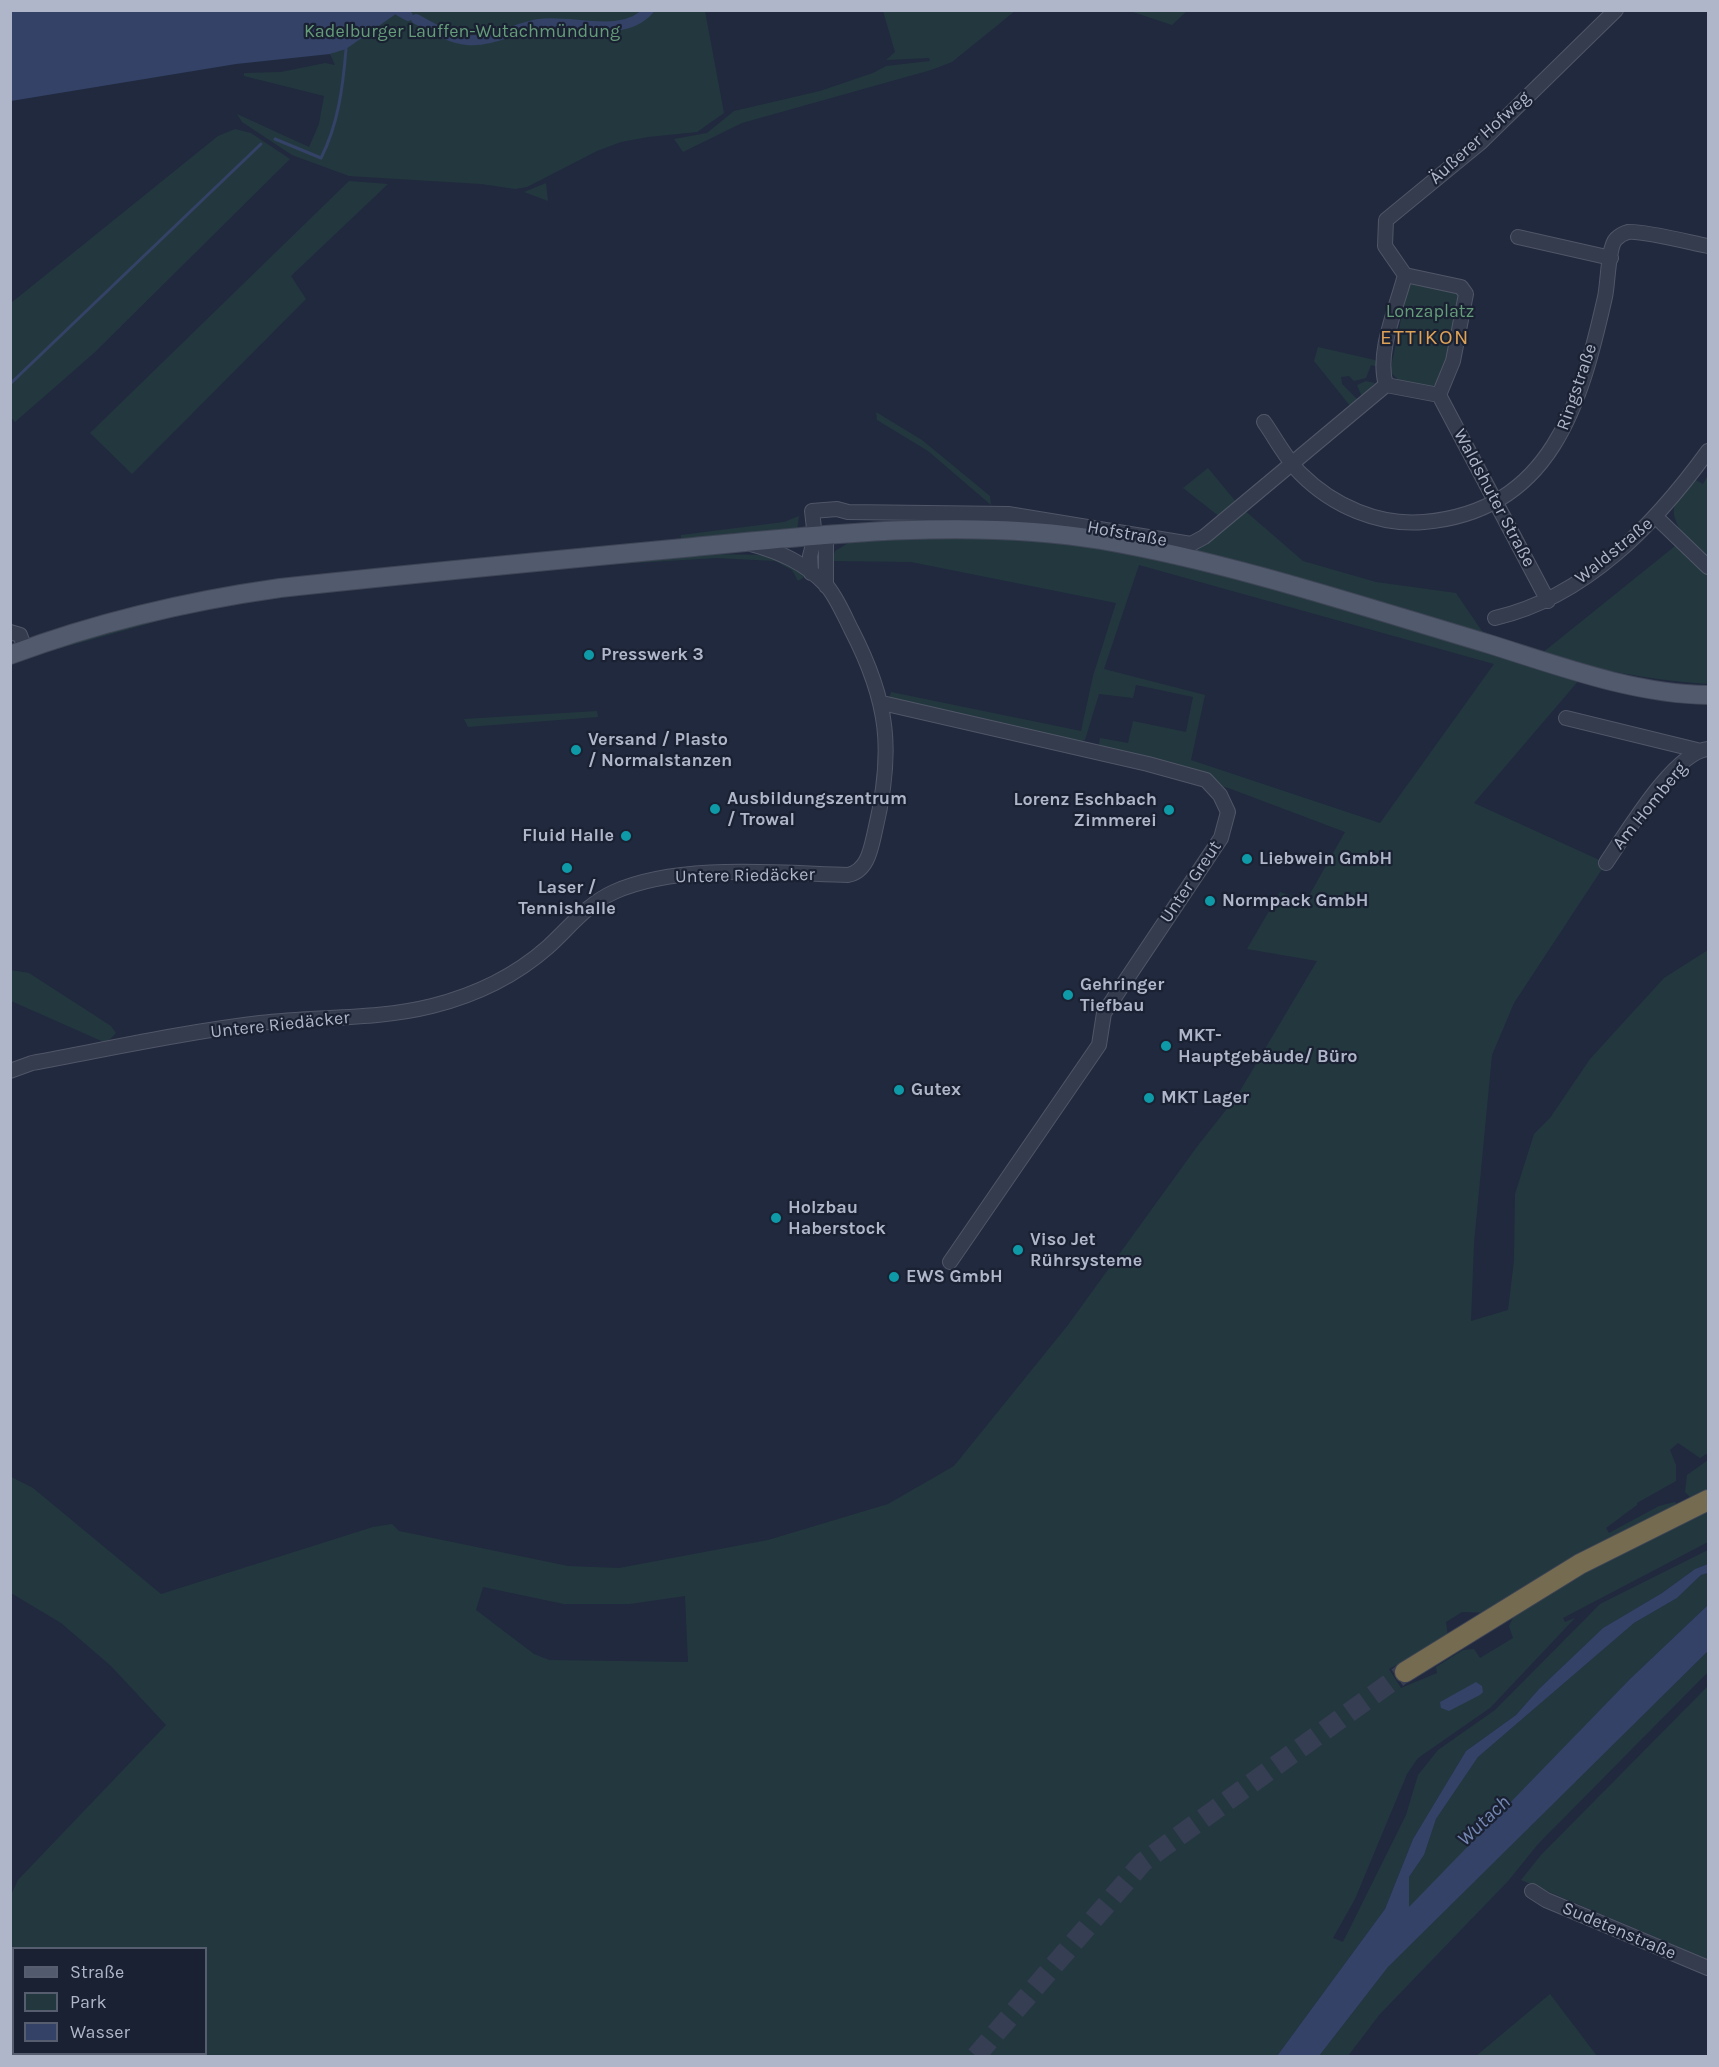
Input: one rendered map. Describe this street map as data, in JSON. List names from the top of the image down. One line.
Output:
{"streets":{"street":["Äußerer Hofweg","Ringstraße","Waldshuter Straße","Hofstraße","Waldstraße","Am Homberg","Untere Riedäcker","Unter Greut","Sudetenstraße"]},"crossings":[["Ringstraße","Waldshuter Straße"],["Ringstraße","Hofstraße"],["Waldshuter Straße","Waldstraße"],["Hofstraße","Untere Riedäcker"],["Untere Riedäcker","Unter Greut"]],"districts":["ETTIKON"],"water":["Wutach"],"parks":["Kadelburger Lauffen-Wutachmündung","Lonzaplatz"],"places":["Presswerk 3","Versand / Plasto / Normalstanzen","Ausbildungszentrum / Trowal","Lorenz Eschbach Zimmerei","Fluid Halle","Liebwein GmbH","Laser / Tennishalle","Normpack GmbH","Gehringer Tiefbau","MKT- Hauptgebäude/ Büro","Gutex","MKT Lager","Holzbau Haberstock","Viso Jet Rührsysteme","EWS GmbH"],"legend":["Straße","Park","Wasser"]}
